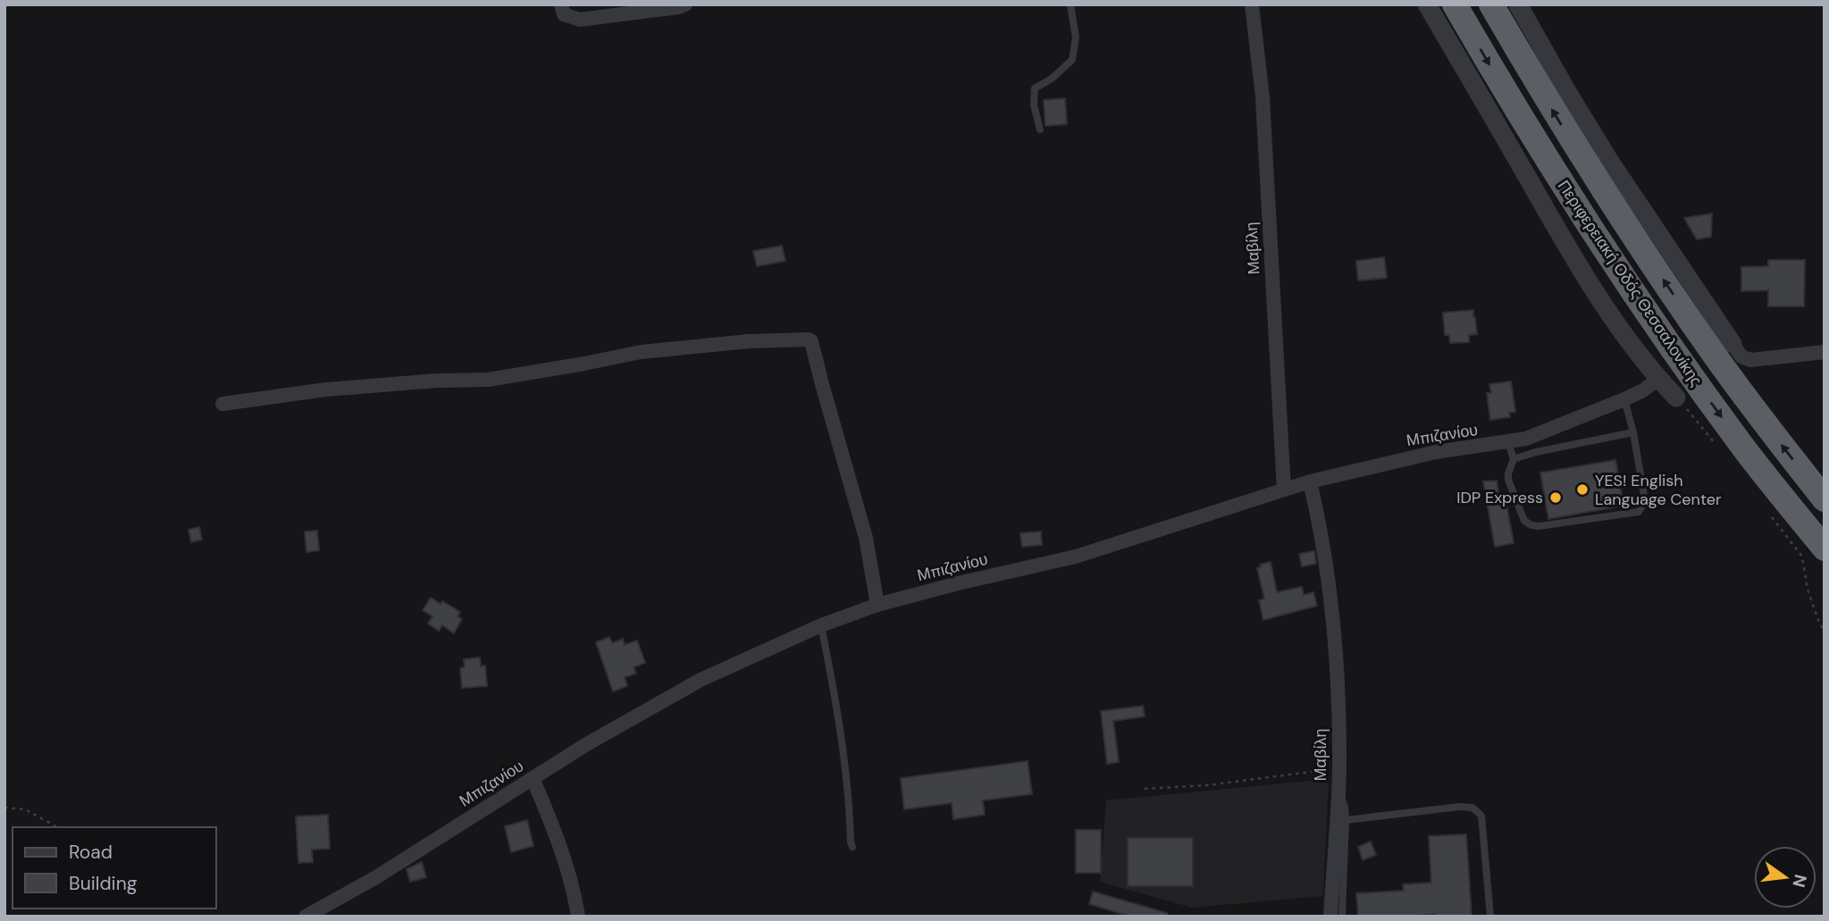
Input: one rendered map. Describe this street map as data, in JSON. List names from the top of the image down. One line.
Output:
{"streets":{"highway":["Περιφερειακή Οδός Θεσσαλονίκης"],"street":["Μαβίλη","Μπιζανίου"]},"crossings":[["Μαβίλη","Μπιζανίου"]],"places":["YES! English Language Center","IDP Express"],"legend":["Road","Building"],"north":"right"}
